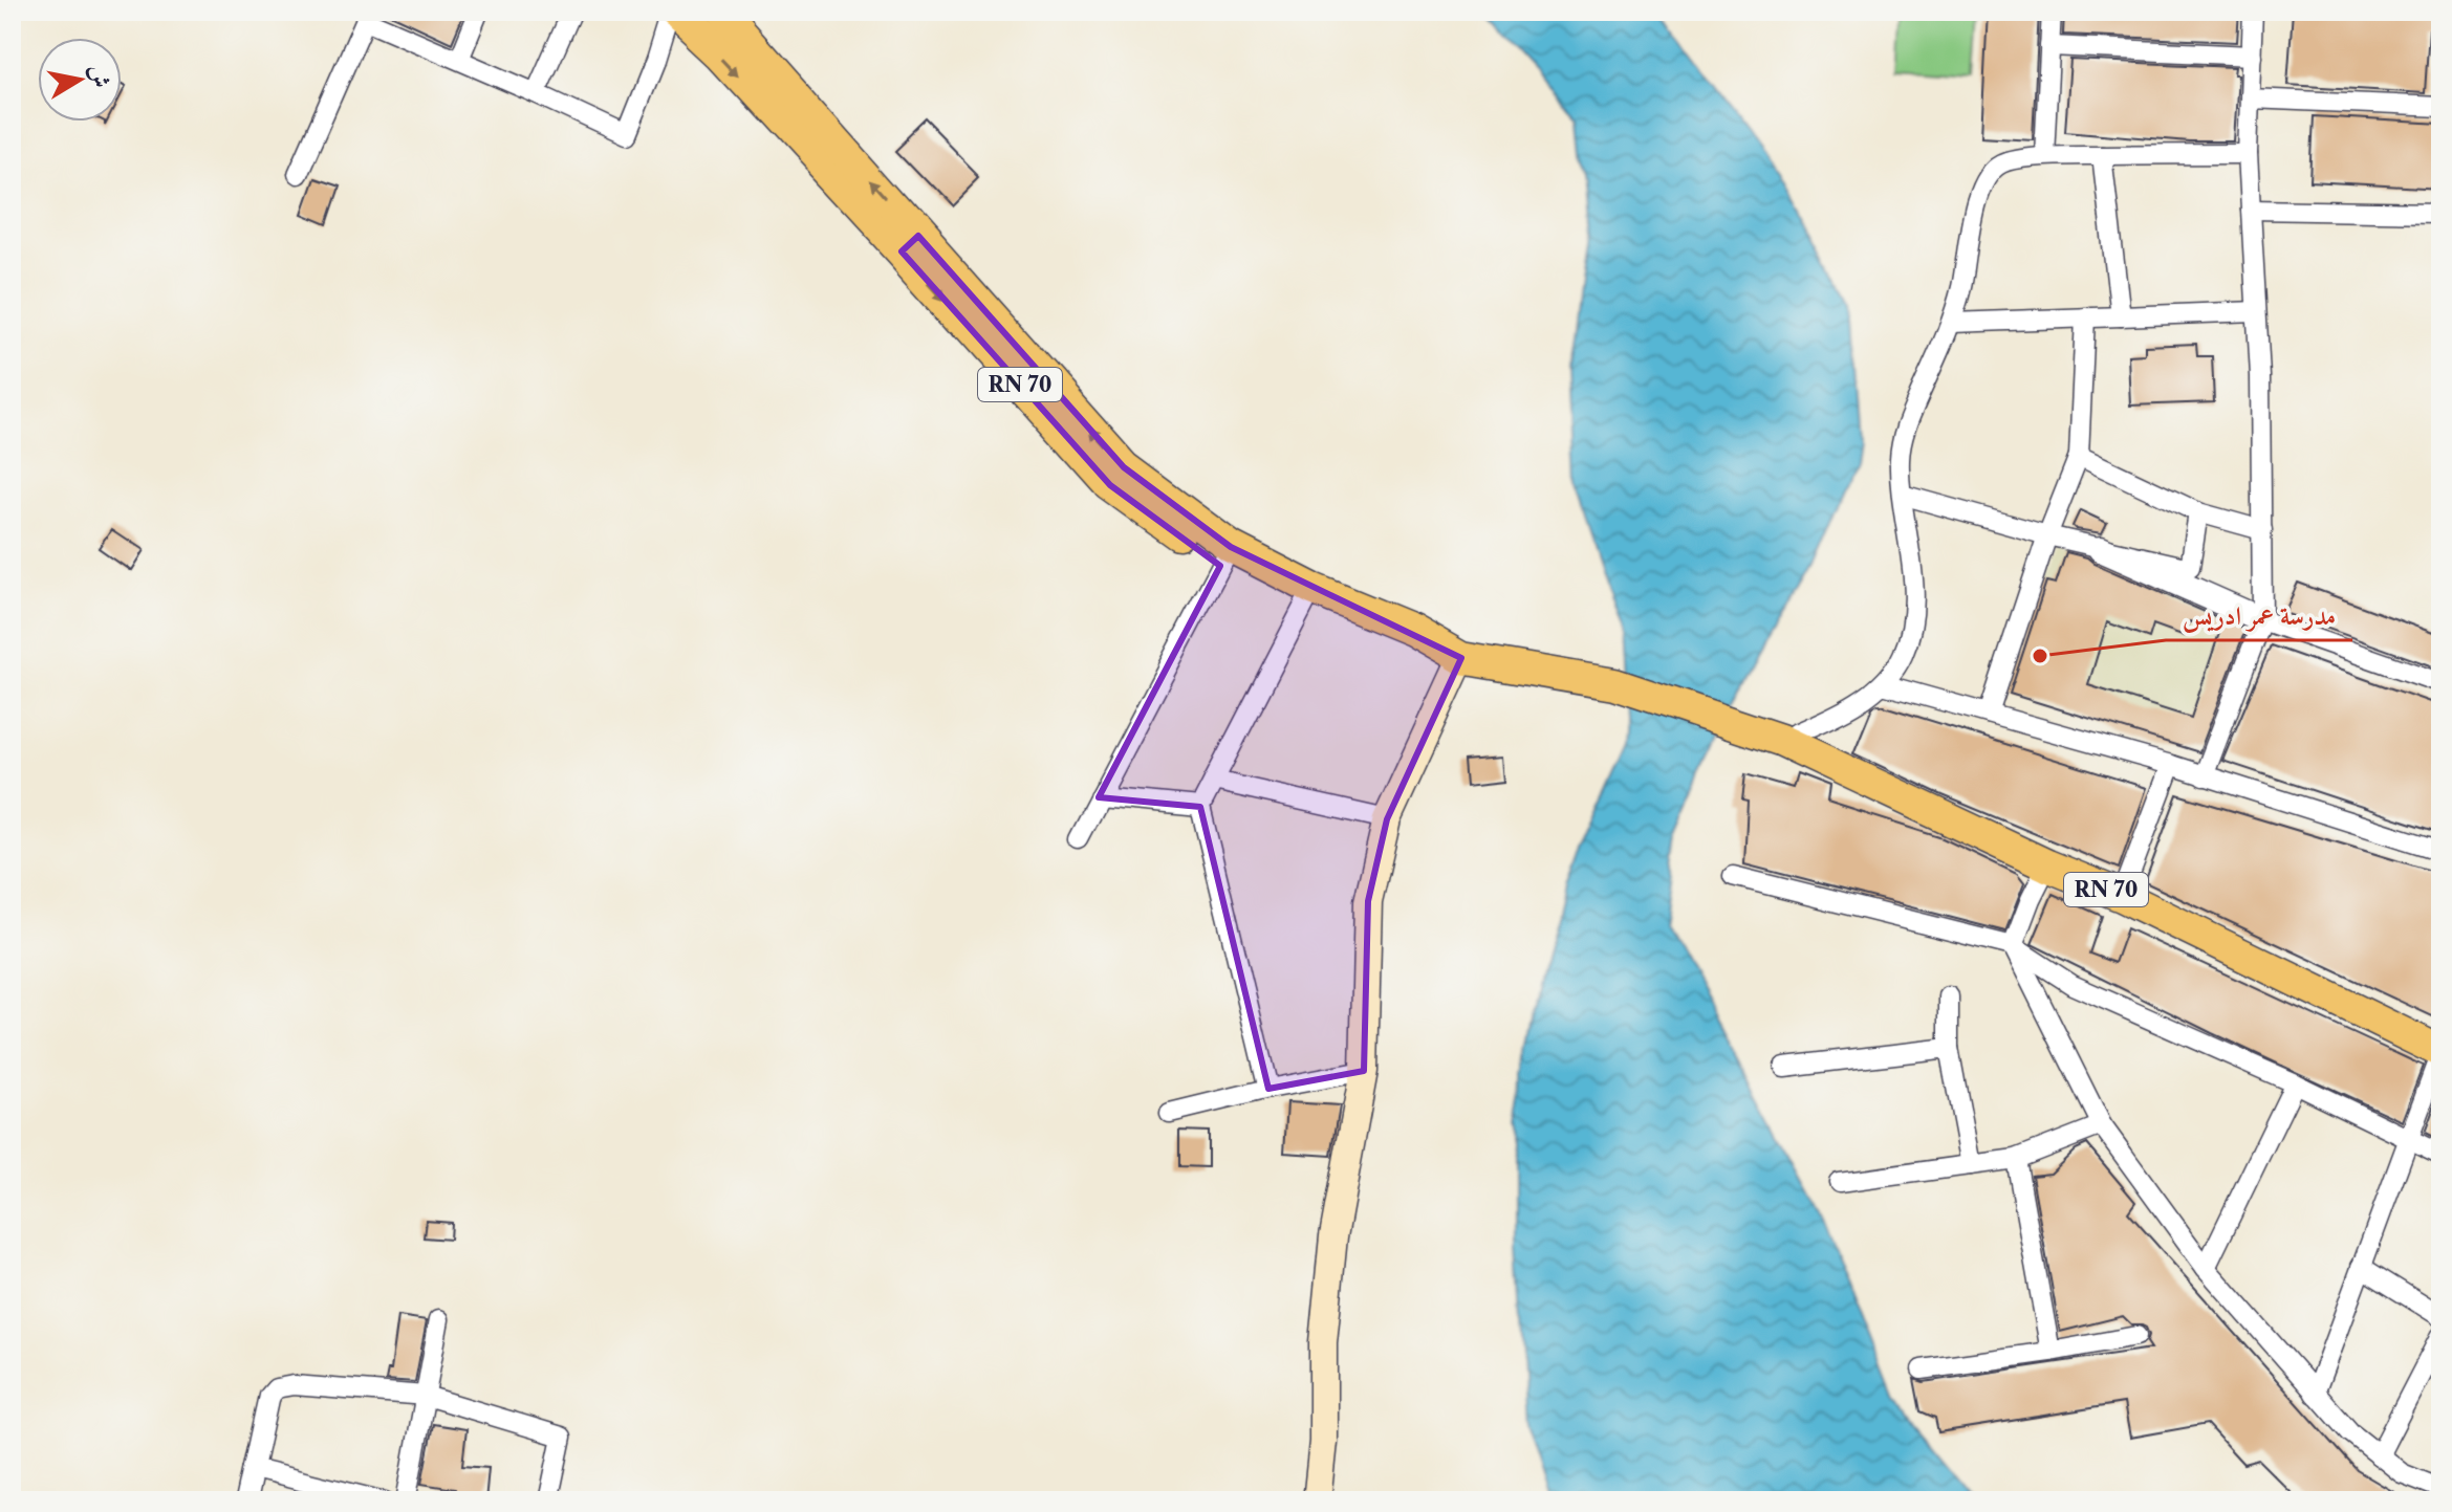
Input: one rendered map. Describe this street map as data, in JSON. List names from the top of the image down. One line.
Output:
{"streets":{"main road":["RN 70"]},"places":["مدرسة عمر ادريس"],"north":"right"}
